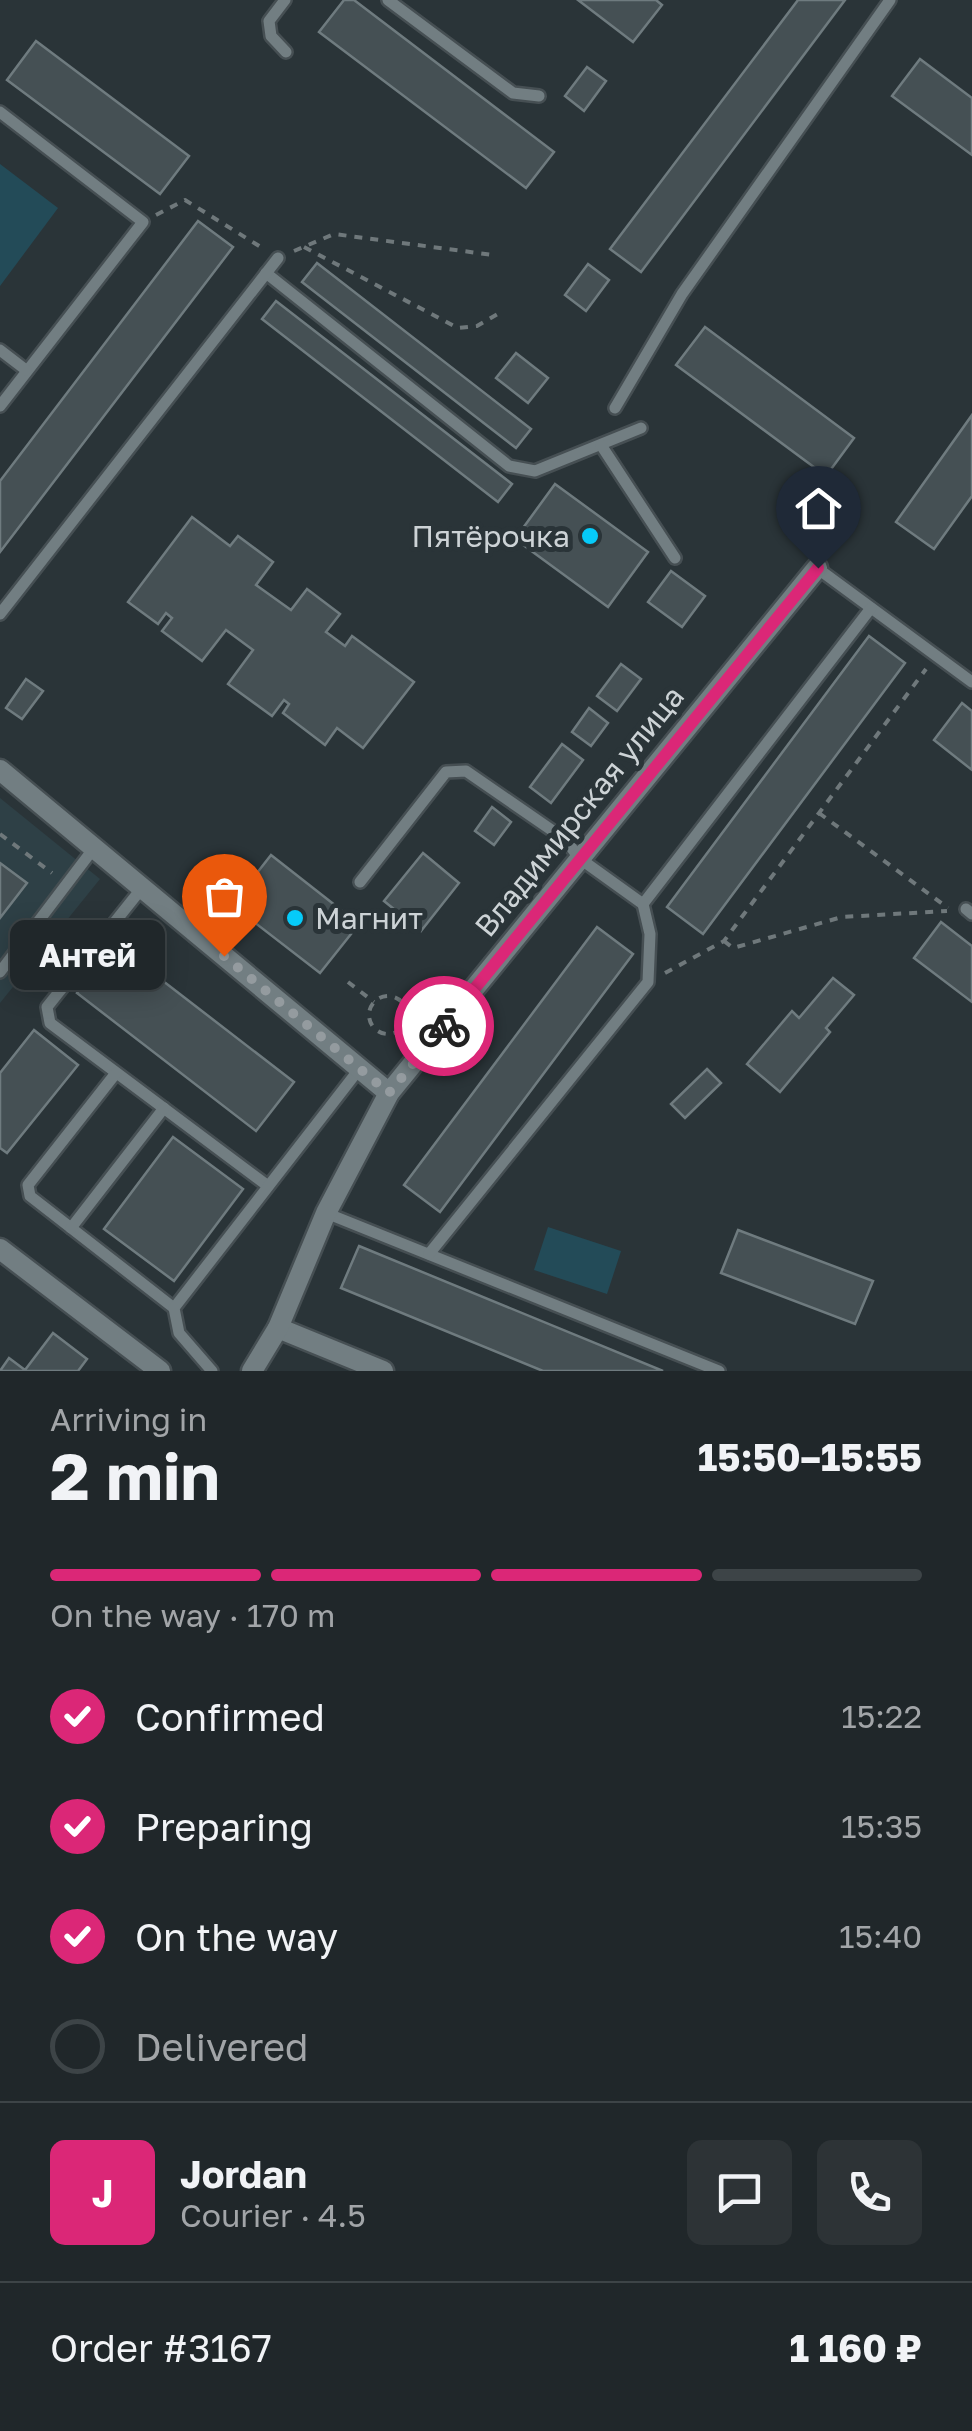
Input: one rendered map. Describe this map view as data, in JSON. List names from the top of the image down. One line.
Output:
{"streets":{"street":["Владимирская улица"]},"places":["Пятёрочка","Магнит","Антей"],"page":{"bubble":"Антей","heading":["2 min","Arriving in","15:50–15:55"],"panel":["Jordan","Courier · 4.5","Order #3167","1 160 ₽"],"bar":"On the way · 170 m","list":[["Confirmed","15:22"],["Preparing","15:35"],["On the way","15:40"],"Delivered"],"round":"J"}}
